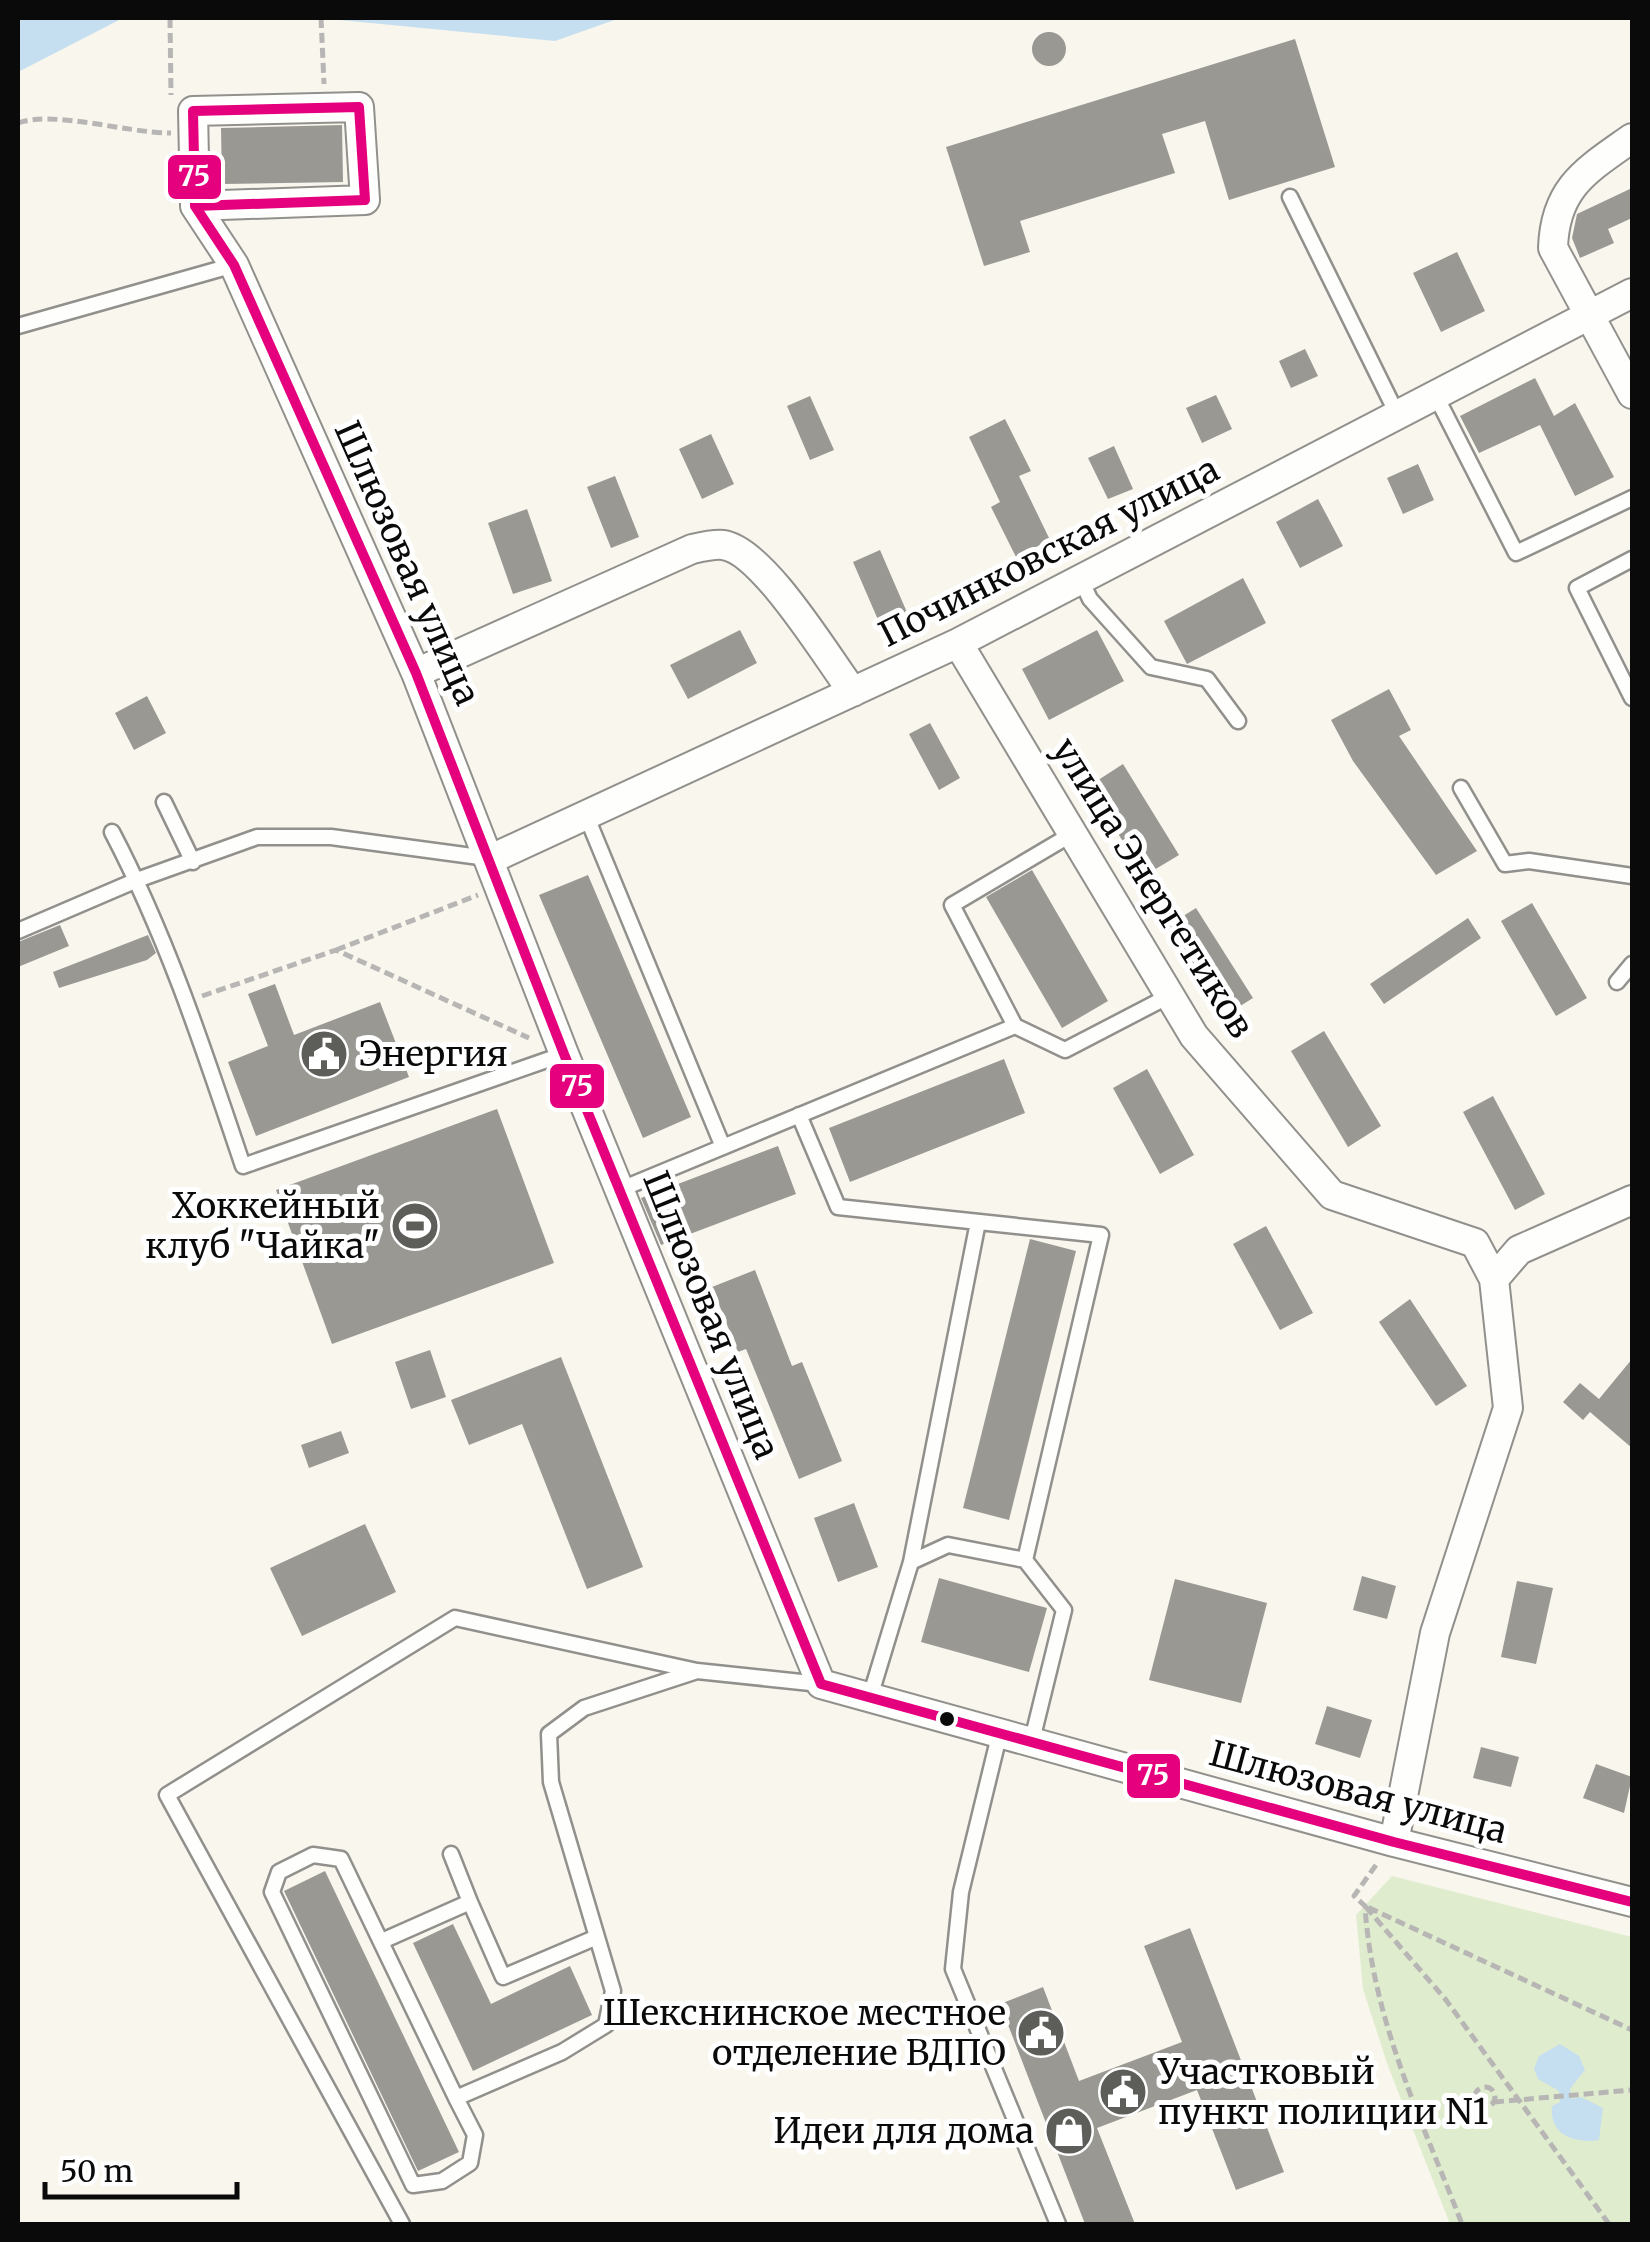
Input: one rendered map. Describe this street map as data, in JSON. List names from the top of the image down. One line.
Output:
{"streets":{"street":["Починковская улица","Шлюзовая улица","улица Энергетиков"]},"crossings":[["Починковская улица","Шлюзовая улица"],["Починковская улица","улица Энергетиков"]],"places":{"public building":["Энергия","Шекснинское местное отделение ВДПО","Участковый пункт полиции N1"],"sports":["Хоккейный клуб \"Чайка\""],"shop":["Идеи для дома"]},"lines":["transit line 75"],"scale_bar":"50 m"}
